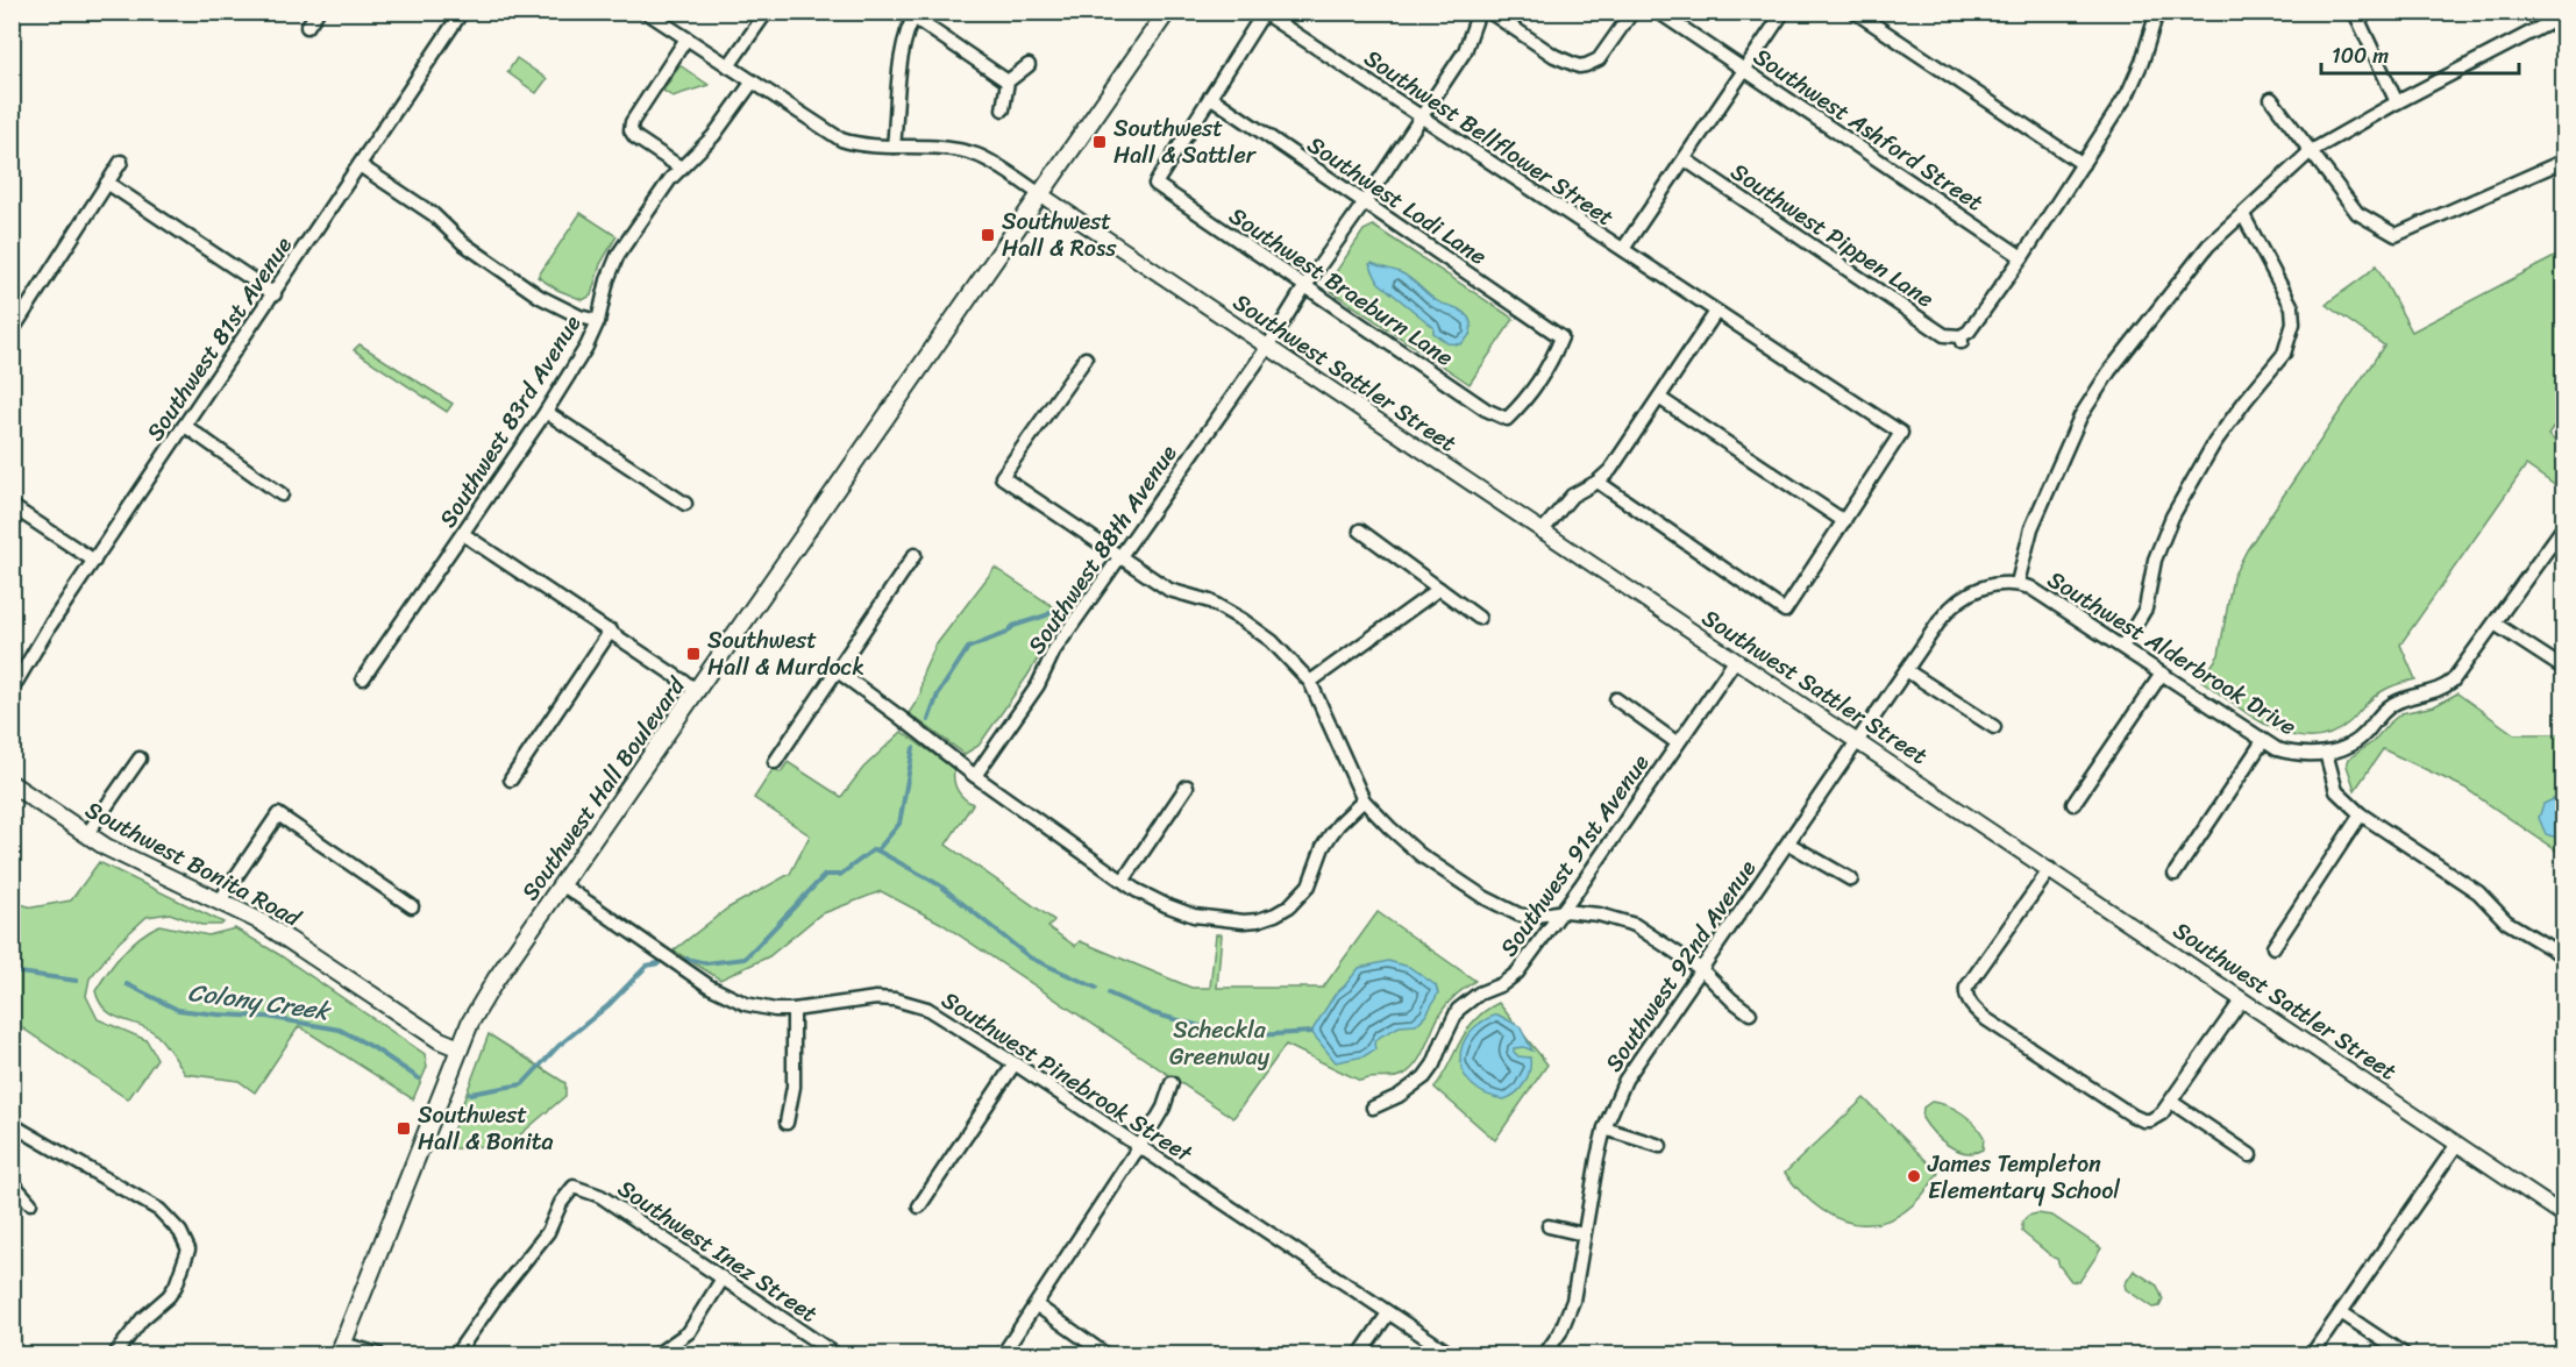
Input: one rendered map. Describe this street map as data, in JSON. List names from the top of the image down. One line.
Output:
{"streets":{"main road":["Southwest Hall Boulevard","Southwest Bonita Road"],"street":["Southwest Ashford Street","Southwest Bellflower Street","Southwest Lodi Lane","Southwest Pippen Lane","Southwest Braeburn Lane","Southwest 81st Avenue","Southwest Sattler Street","Southwest 83rd Avenue","Southwest 88th Avenue","Southwest Alderbrook Drive","Southwest 91st Avenue","Southwest 92nd Avenue","Southwest Pinebrook Street","Southwest Inez Street"]},"crossings":[["Southwest Ashford Street","Southwest Pippen Lane"],["Southwest Bellflower Street","Southwest 88th Avenue"],["Southwest Lodi Lane","Southwest Braeburn Lane"],["Southwest Lodi Lane","Southwest 88th Avenue"],["Southwest Braeburn Lane","Southwest 88th Avenue"],["Southwest Sattler Street","Southwest 88th Avenue"],["Southwest Sattler Street","Southwest Alderbrook Drive"],["Southwest Sattler Street","Southwest Hall Boulevard"],["Southwest Sattler Street","Southwest 91st Avenue"],["Southwest Sattler Street","Southwest 92nd Avenue"],["Southwest Alderbrook Drive","Southwest 92nd Avenue"],["Southwest Hall Boulevard","Southwest Bonita Road"],["Southwest Hall Boulevard","Southwest Pinebrook Street"]],"water":["Colony Creek"],"parks":["Scheckla Greenway"],"places":{"transit":["Southwest Hall & Sattler","Southwest Hall & Ross","Southwest Hall & Murdock","Southwest Hall & Bonita"],"other":["James Templeton Elementary School"]},"scale_bar":"100 m"}
